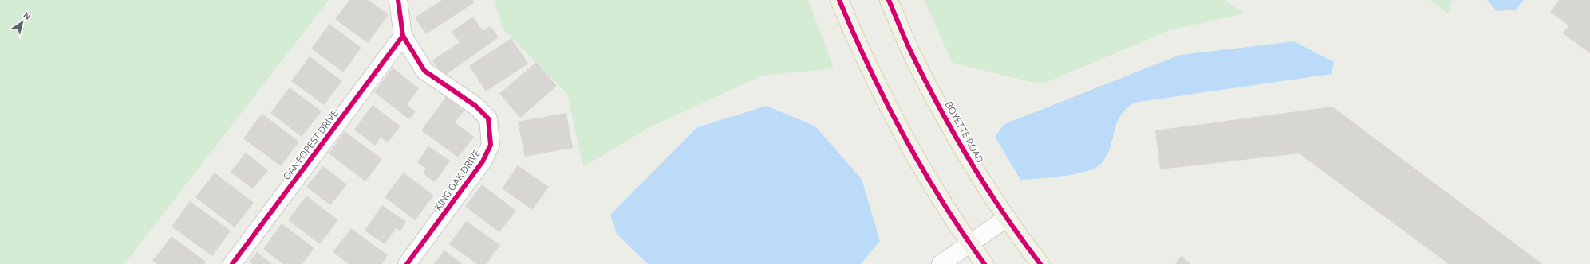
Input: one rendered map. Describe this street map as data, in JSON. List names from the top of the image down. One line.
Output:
{"streets":{"main road":["BOYETTE ROAD"],"street":["OAK FOREST DRIVE","KING OAK DRIVE"]},"crossings":[["OAK FOREST DRIVE","KING OAK DRIVE"]],"north":"top right"}
